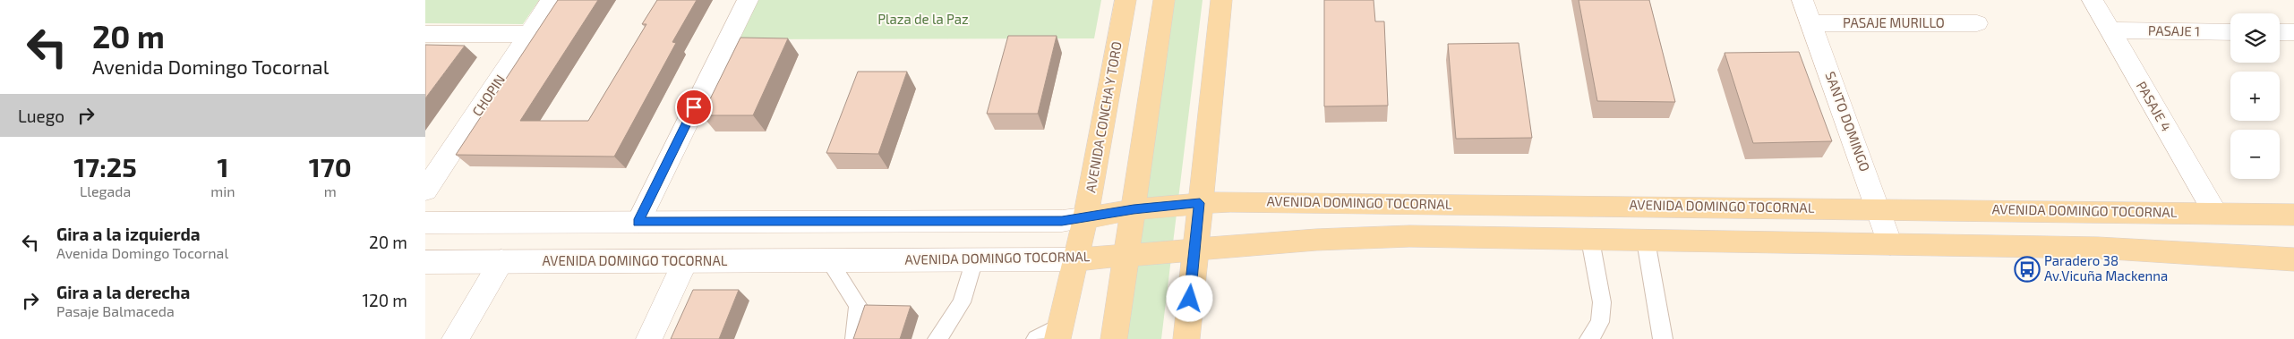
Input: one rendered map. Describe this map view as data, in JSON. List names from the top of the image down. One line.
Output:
{"streets":{"main road":["AVENIDA CONCHA Y TORO","AVENIDA DOMINGO TOCORNAL"],"street":["PASAJE MURILLO","PASAJE 1","CHOPIN","PASAJE 4","SANTO DOMINGO"]},"crossings":[["PASAJE MURILLO","SANTO DOMINGO"],["PASAJE 1","PASAJE 4"],["PASAJE 4","AVENIDA DOMINGO TOCORNAL"],["AVENIDA CONCHA Y TORO","AVENIDA DOMINGO TOCORNAL"],["SANTO DOMINGO","AVENIDA DOMINGO TOCORNAL"]],"parks":["Plaza de la Paz"],"places":{"bus stop":["Paradero 38 Av.Vicuña Mackenna"]},"page":{"turn":["20 m","Avenida Domingo Tocornal"],"map_buttons":["+","−"],"then":"Luego","eta":["17:25","Llegada","1","min","170","m"],"list":[{"name":"Gira a la izquierda","note":"Avenida Domingo Tocornal","value":"20 m"},{"name":"Gira a la derecha","note":"Pasaje Balmaceda","value":"120 m"}]}}
